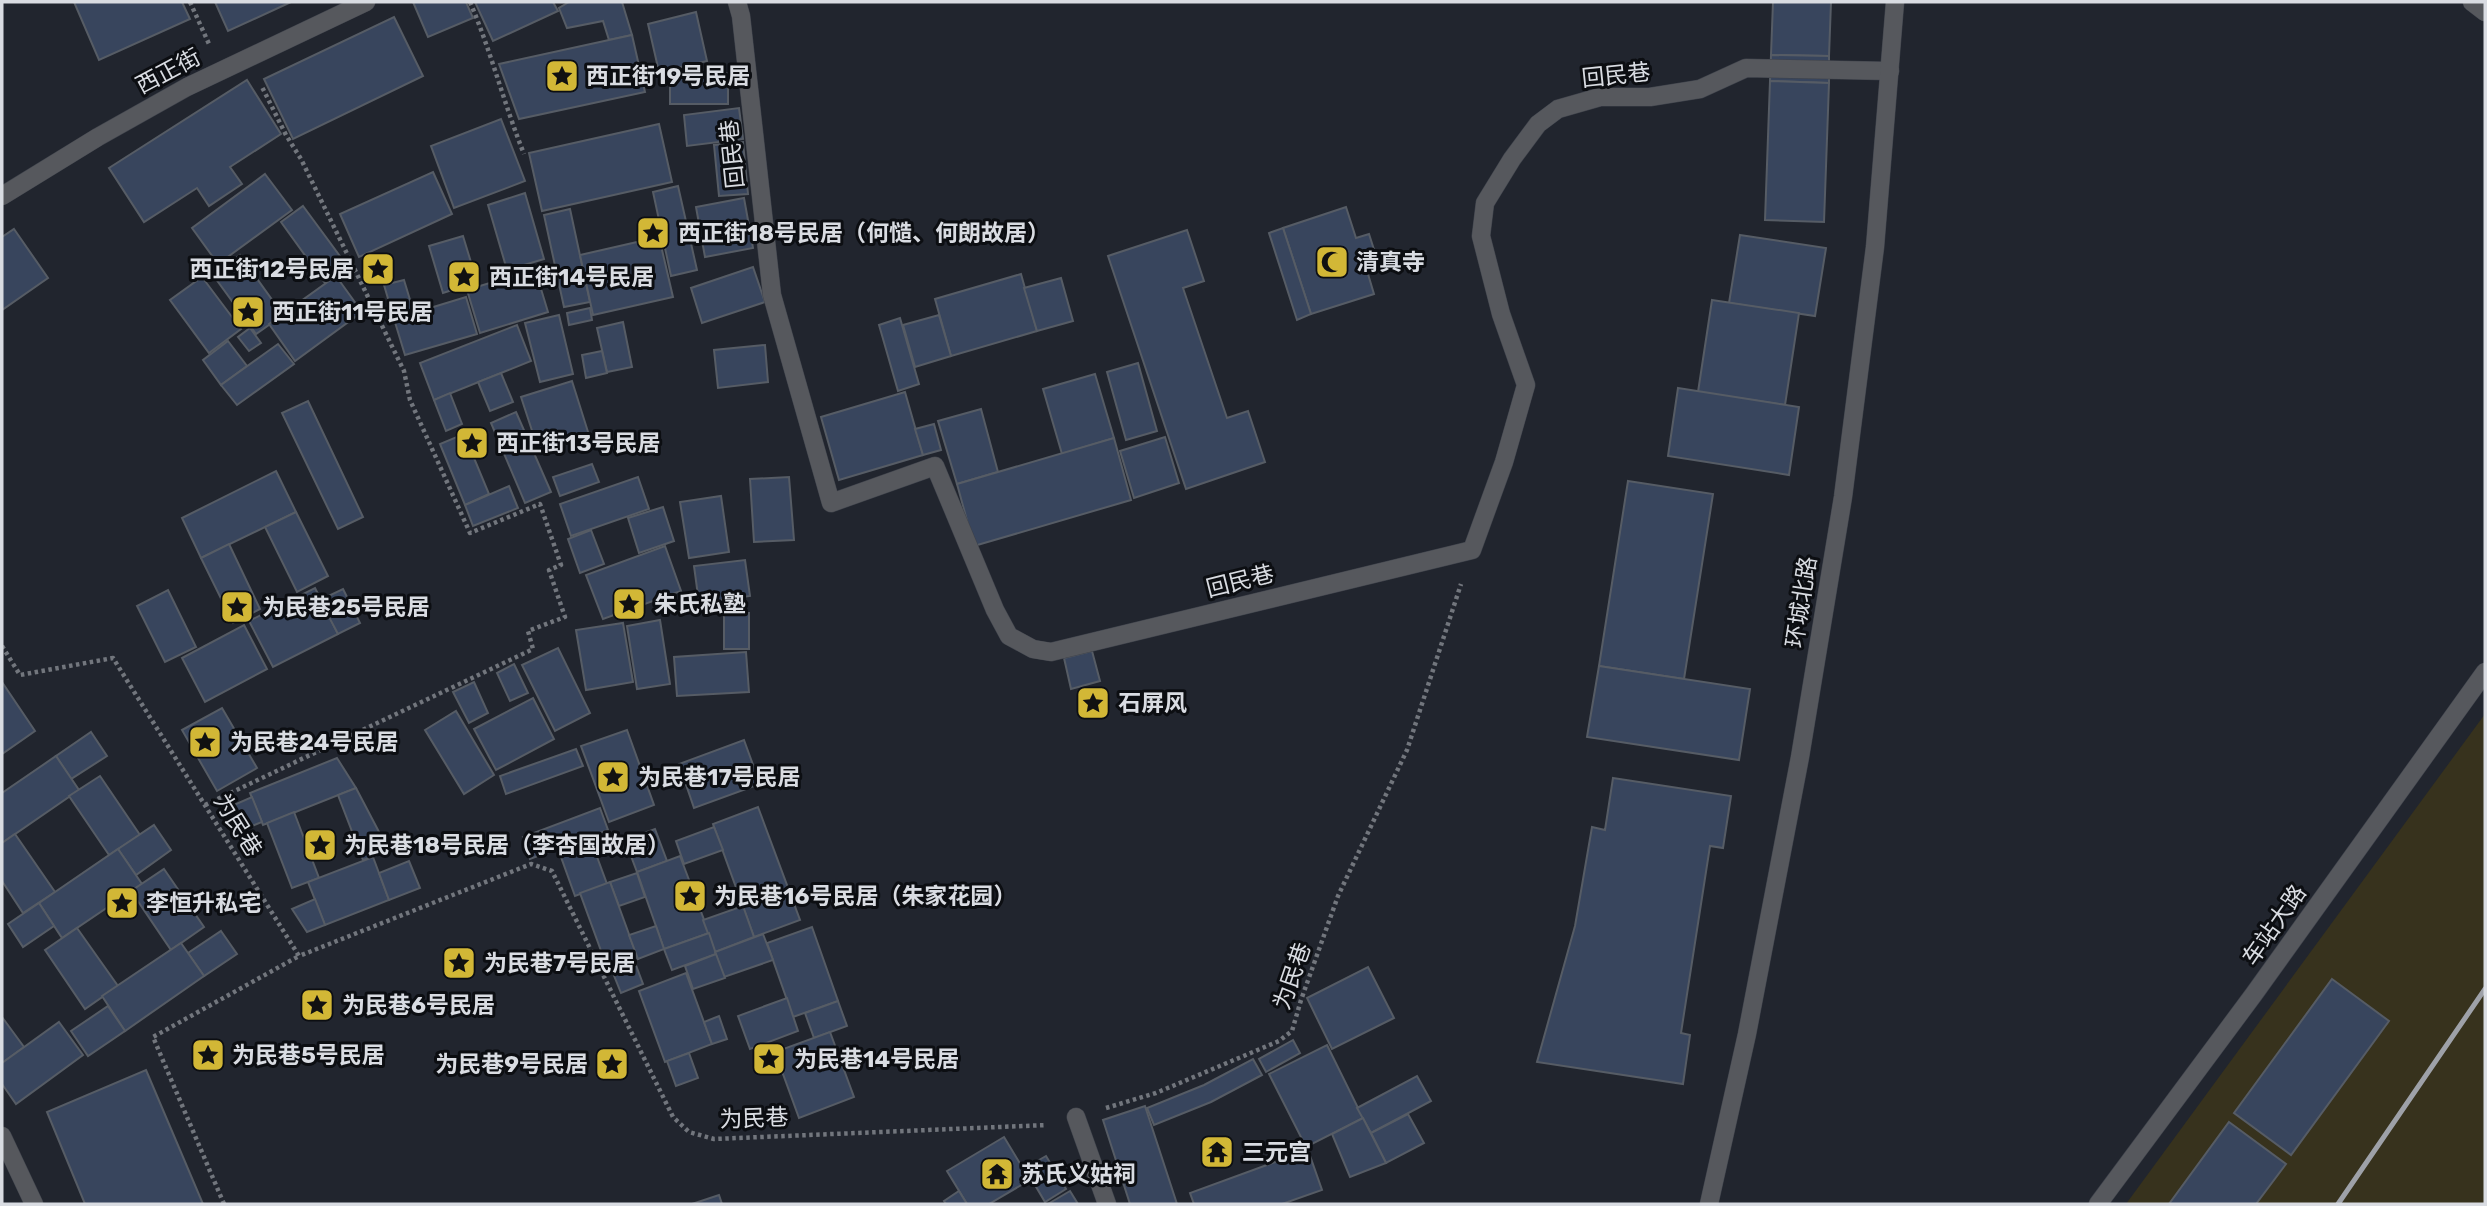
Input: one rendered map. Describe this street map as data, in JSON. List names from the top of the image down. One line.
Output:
{"streets":{"street":["西正街","回民巷","环城北路","车站大路"],"path":["为民巷"]},"crossings":[["回民巷","环城北路"],["回民巷","为民巷"]],"places":{"place":["西正街19号民居","西正街18号民居（何慥、何朗故居）","西正街12号民居","西正街14号民居","西正街11号民居","西正街13号民居","朱氏私塾","为民巷25号民居","石屏风","为民巷24号民居","为民巷17号民居","为民巷18号民居（李杏国故居）","为民巷16号民居（朱家花园）","李恒升私宅","为民巷7号民居","为民巷6号民居","为民巷5号民居","为民巷14号民居","为民巷9号民居"],"mosque":["清真寺"],"temple":["三元宫","苏氏义姑祠"]}}
